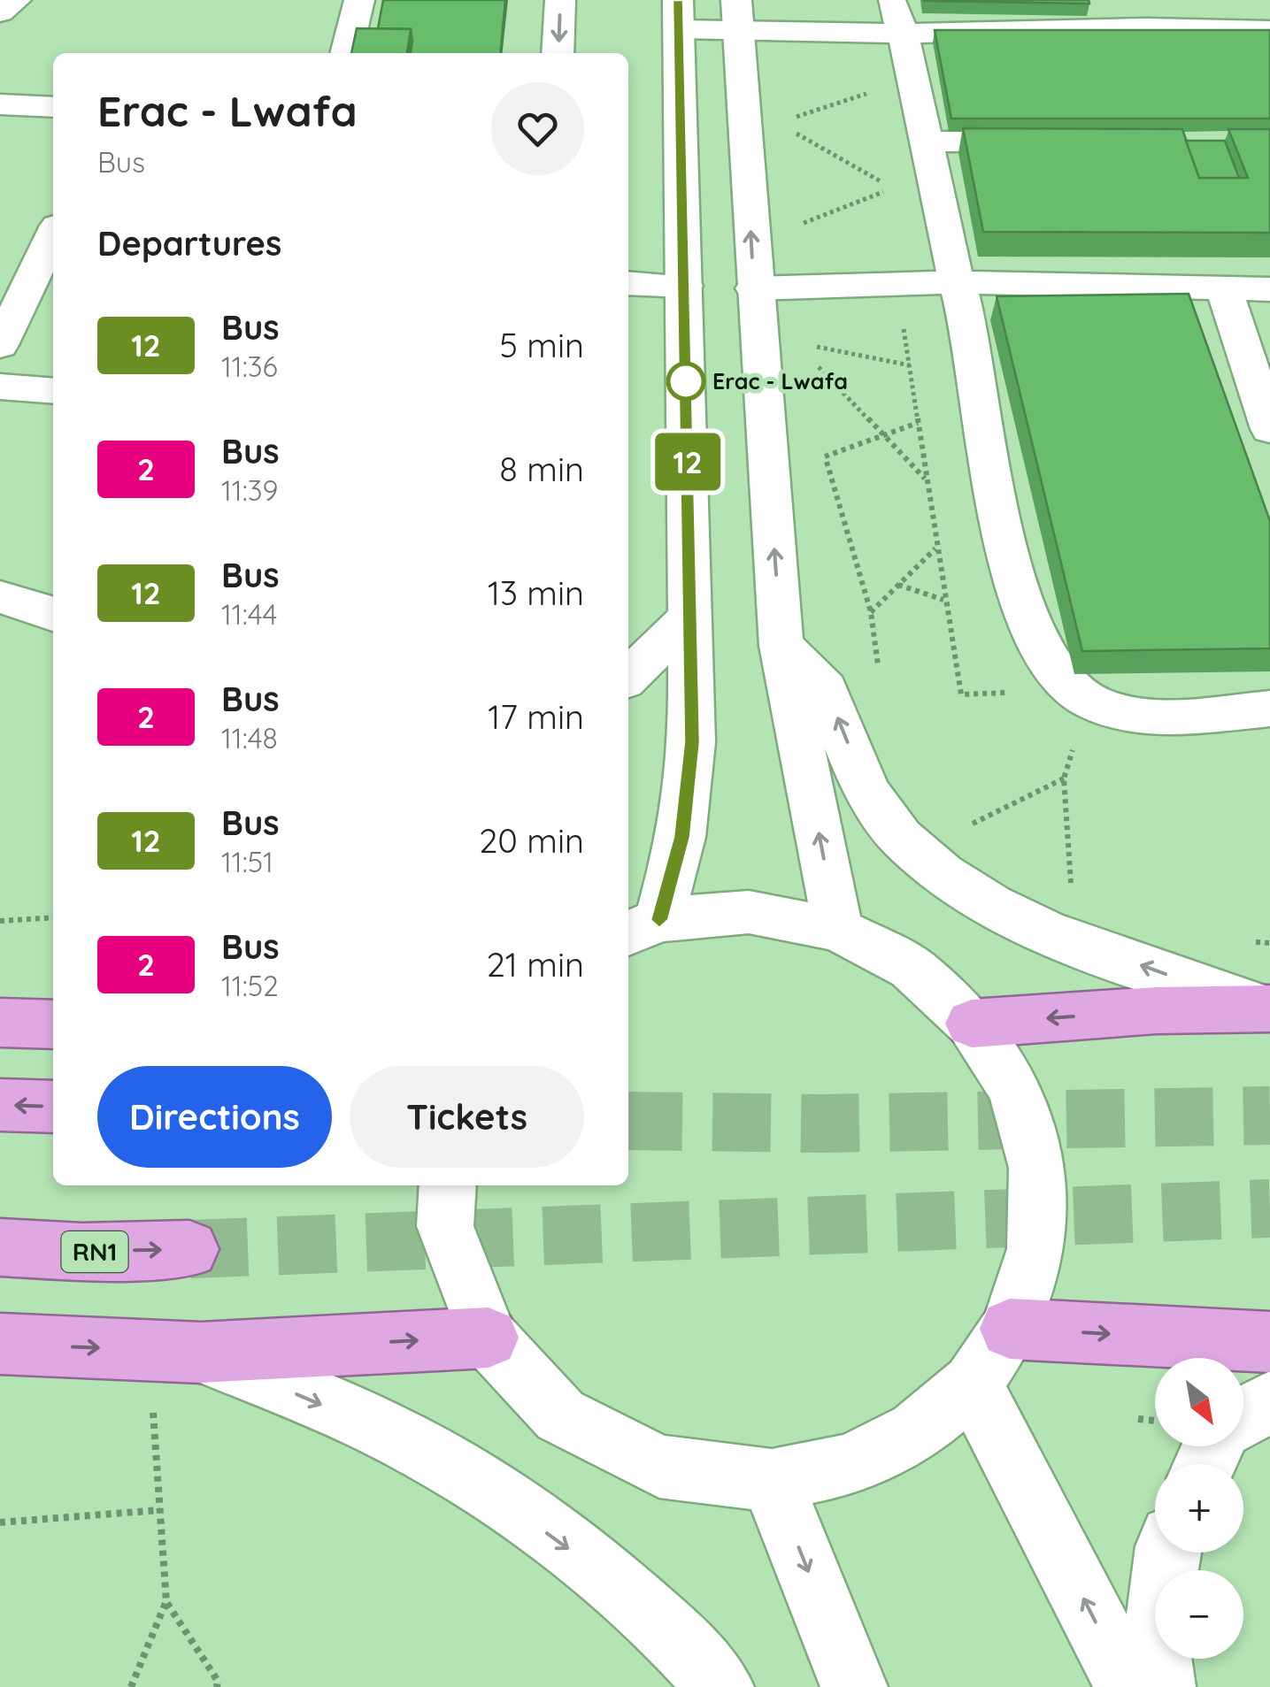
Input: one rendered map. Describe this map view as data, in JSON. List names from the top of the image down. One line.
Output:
{"streets":{"highway":["RN1"]},"places":["Erac - Lwafa"],"lines":["bus line 12"],"north":"bottom right","page":{"on_map":"12","heading":[["Erac - Lwafa","Bus"],"Departures"],"list":[{"mark":"12","name":"Bus","note":"11:36","value":"5 min"},{"mark":"2","name":"Bus","note":"11:39","value":"8 min"},{"mark":"12","name":"Bus","note":"11:44","value":"13 min"},{"mark":"2","name":"Bus","note":"11:48","value":"17 min"},{"mark":"12","name":"Bus","note":"11:51","value":"20 min"},{"mark":"2","name":"Bus","note":"11:52","value":"21 min"}],"buttons":["Directions","Tickets"],"map_buttons":["+","−"]}}
